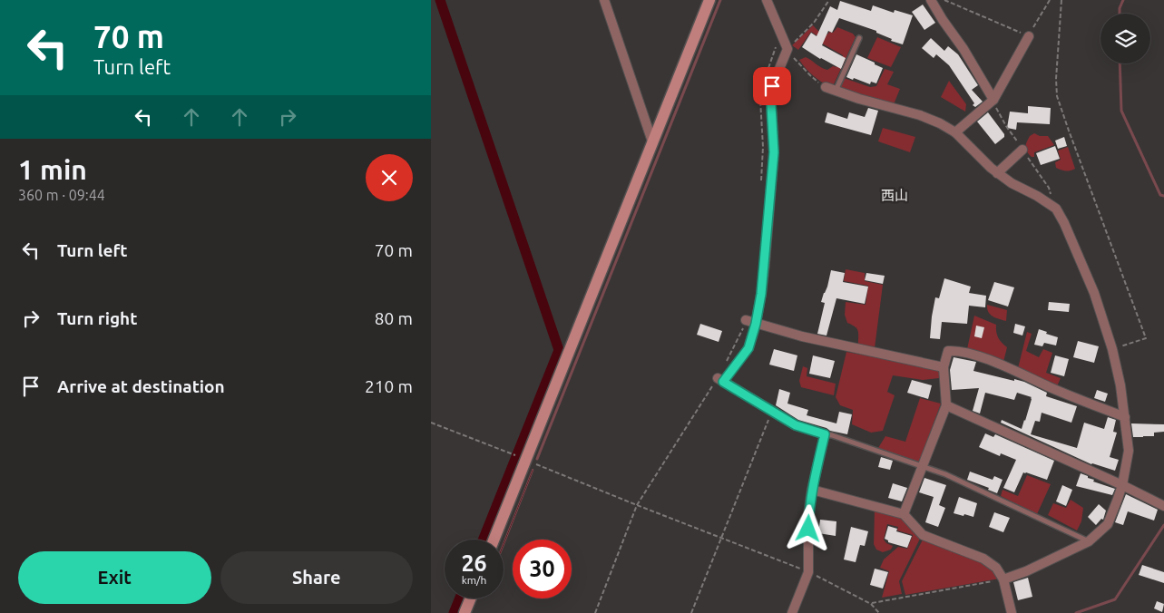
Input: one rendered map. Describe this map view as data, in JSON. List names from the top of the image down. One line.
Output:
{"districts":["西山"],"page":{"turn":["70 m","Turn left"],"heading":["1 min","360 m · 09:44"],"list":[{"name":"Turn left","value":"70 m"},{"name":"Turn right","value":"80 m"},{"name":"Arrive at destination","value":"210 m"}],"speed":"26 km/h","limit":"30","buttons":["Exit","Share"]}}
